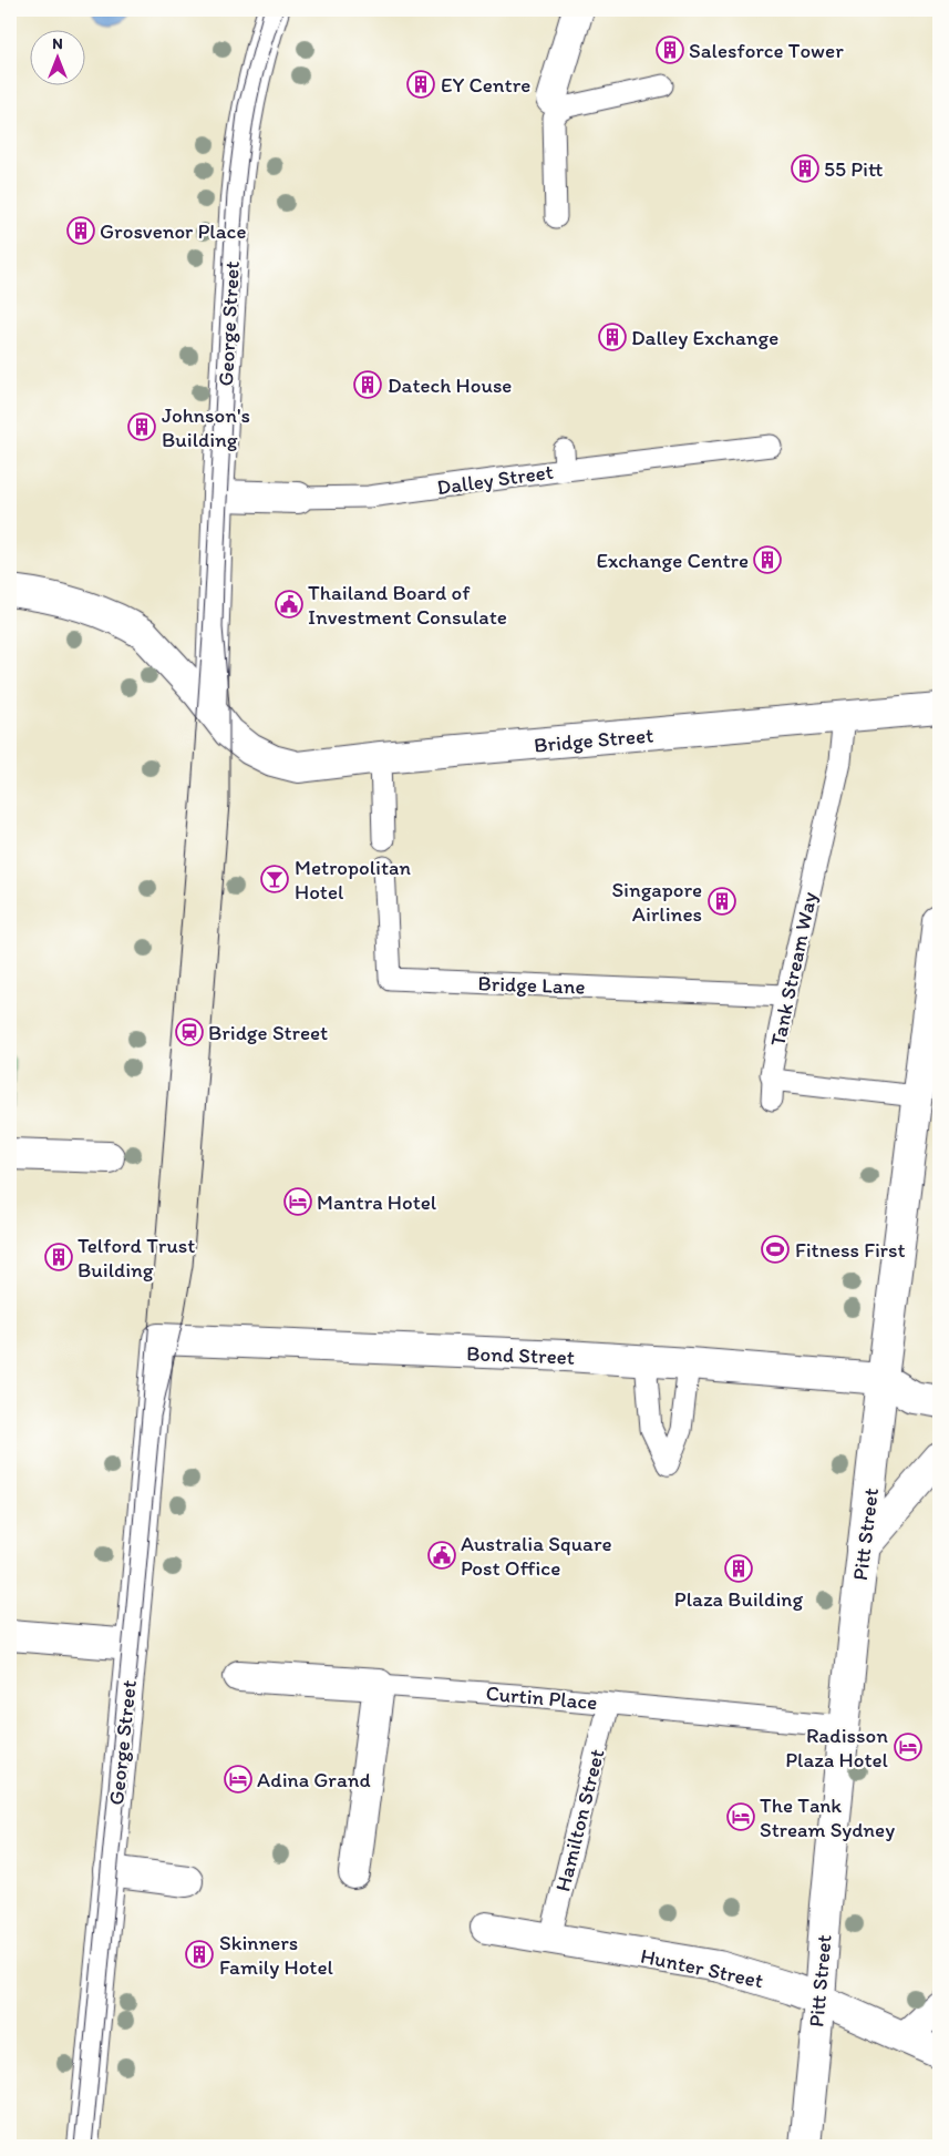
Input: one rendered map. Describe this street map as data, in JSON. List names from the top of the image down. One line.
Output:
{"streets":{"street":["George Street","Dalley Street","Bridge Street","Bond Street","Pitt Street","Curtin Place","Hunter Street"],"lane":["Tank Stream Way","Bridge Lane","Hamilton Street"]},"crossings":[["George Street","Dalley Street"],["George Street","Bridge Street"],["George Street","Bond Street"],["Bridge Street","Tank Stream Way"],["Tank Stream Way","Bridge Lane"],["Bond Street","Pitt Street"],["Pitt Street","Curtin Place"],["Pitt Street","Hunter Street"],["Curtin Place","Hamilton Street"],["Hamilton Street","Hunter Street"]],"places":{"building":["Salesforce Tower","EY Centre","55 Pitt","Grosvenor Place","Dalley Exchange","Datech House","Johnson's Building","Exchange Centre","Singapore Airlines","Telford Trust Building","Plaza Building","Skinners Family Hotel"],"public building":["Thailand Board of Investment Consulate","Australia Square Post Office"],"bar":["Metropolitan Hotel"],"station":["Bridge Street"],"hotel":["Mantra Hotel","Radisson Plaza Hotel","Adina Grand","The Tank Stream Sydney"],"sports":["Fitness First"]},"north":"top"}
